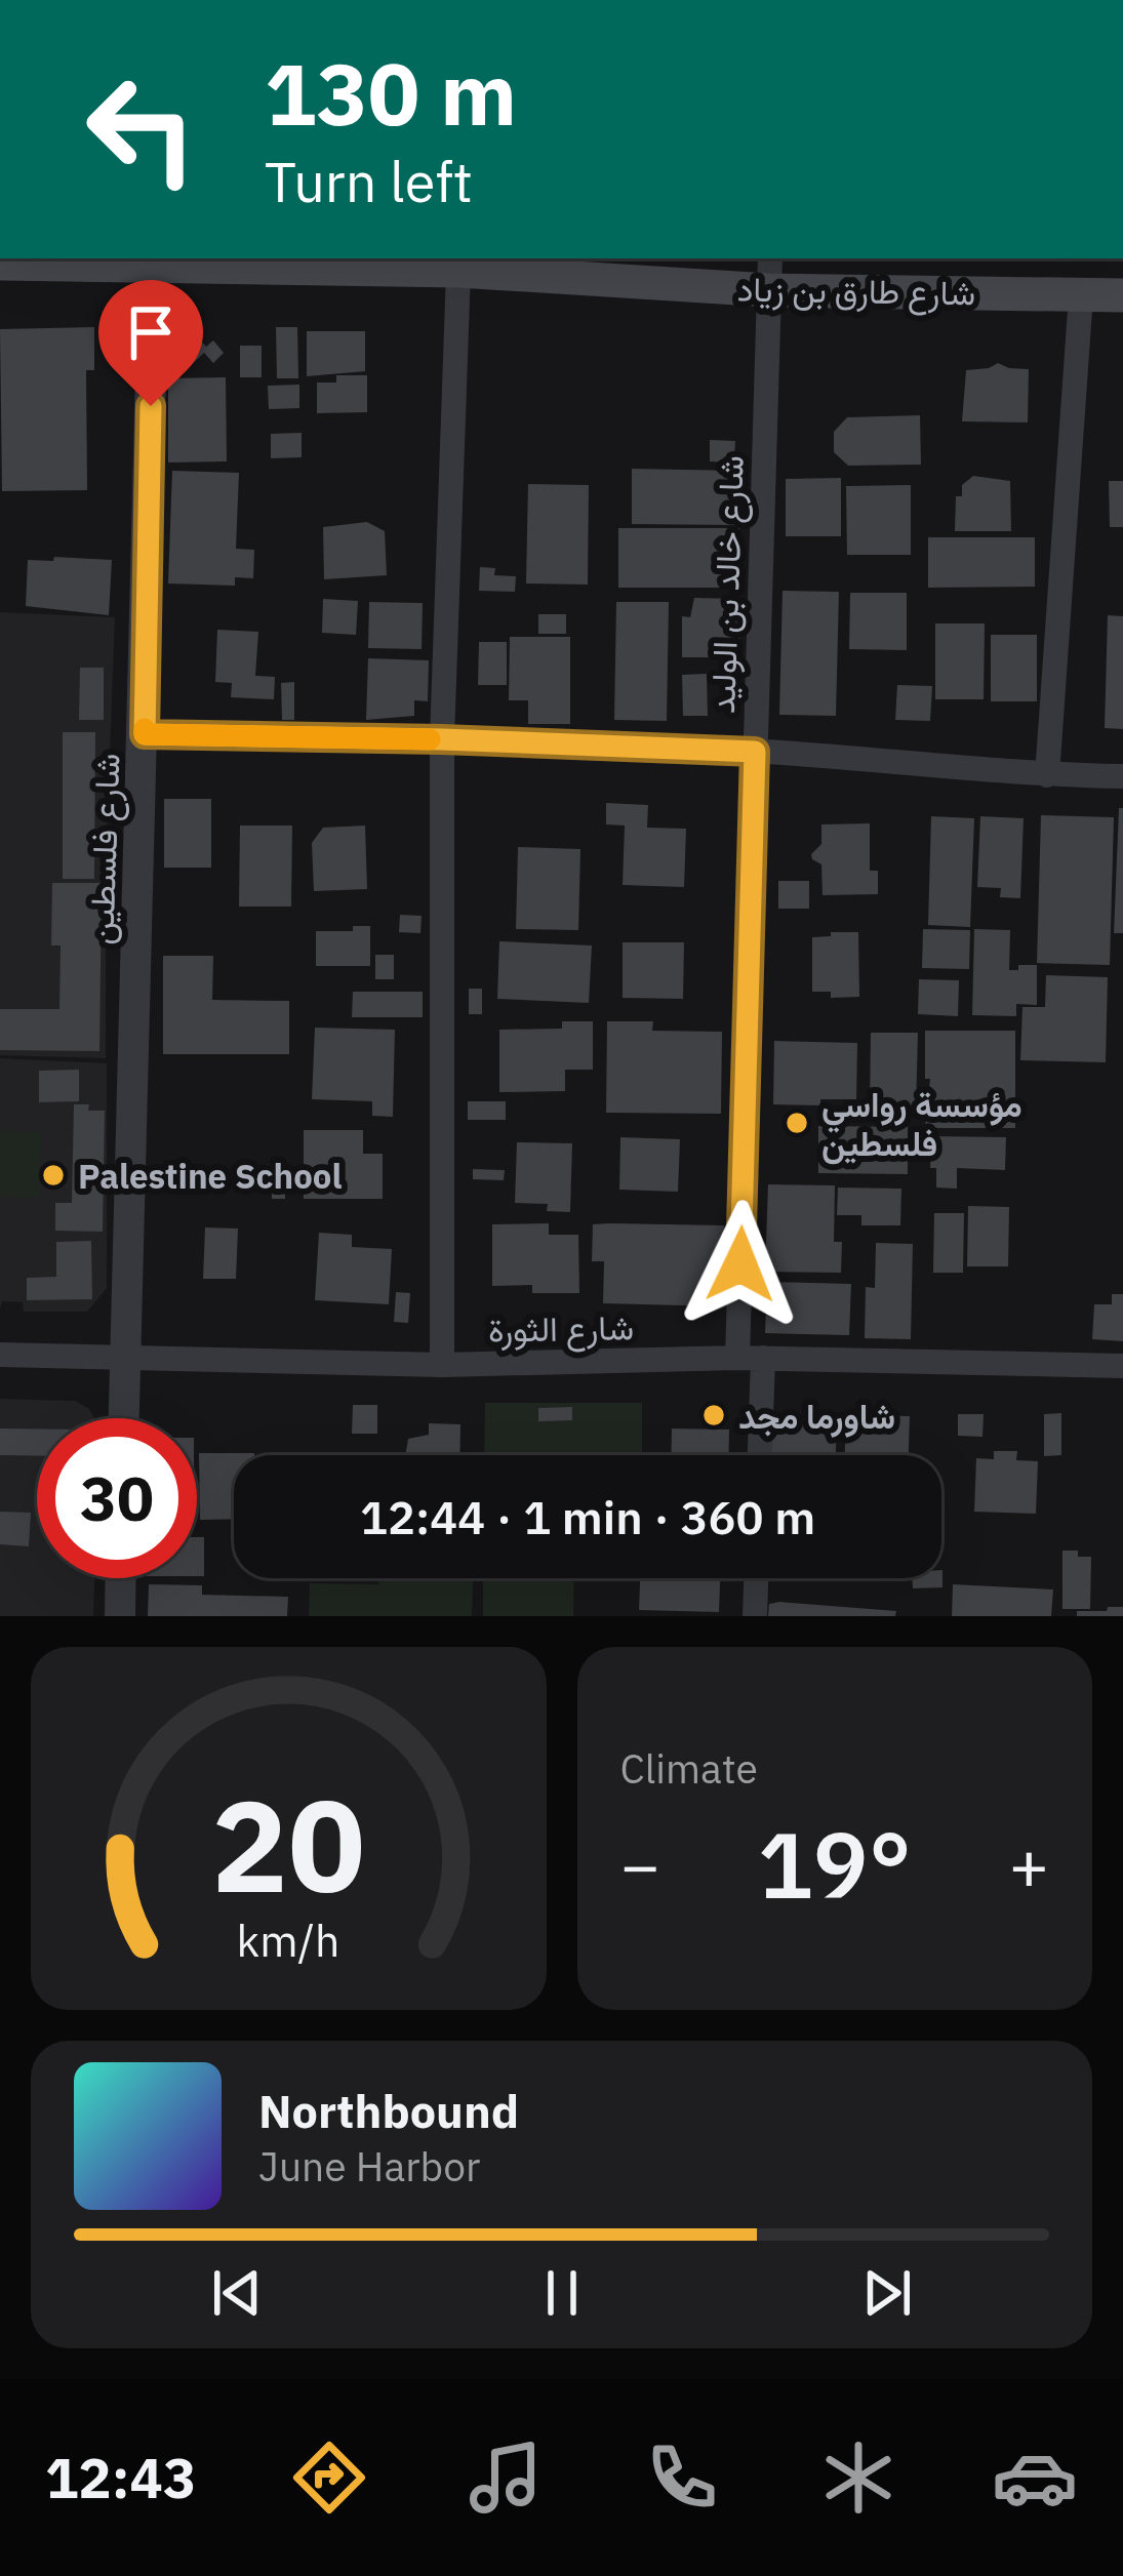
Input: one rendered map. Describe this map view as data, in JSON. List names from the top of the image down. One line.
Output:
{"streets":{"main road":["شارع طارق بن زياد"],"street":["شارع خالد بن الوليد","شارع فلسطين","شارع الثورة"]},"crossings":[["شارع طارق بن زياد","شارع خالد بن الوليد"],["شارع طارق بن زياد","شارع فلسطين"],["شارع خالد بن الوليد","شارع الثورة"],["شارع فلسطين","شارع الثورة"]],"places":["مؤسسة رواسي فلسطين","Palestine School","شاورما مجد"],"page":{"turn":["130 m","Turn left"],"limit":"30","trip":"12:44 · 1 min · 360 m","tile":"Climate","heat":["−","19°","+"],"song":["Northbound","June Harbor"],"tabs":"12:43","gauge":["20","km/h"]}}
